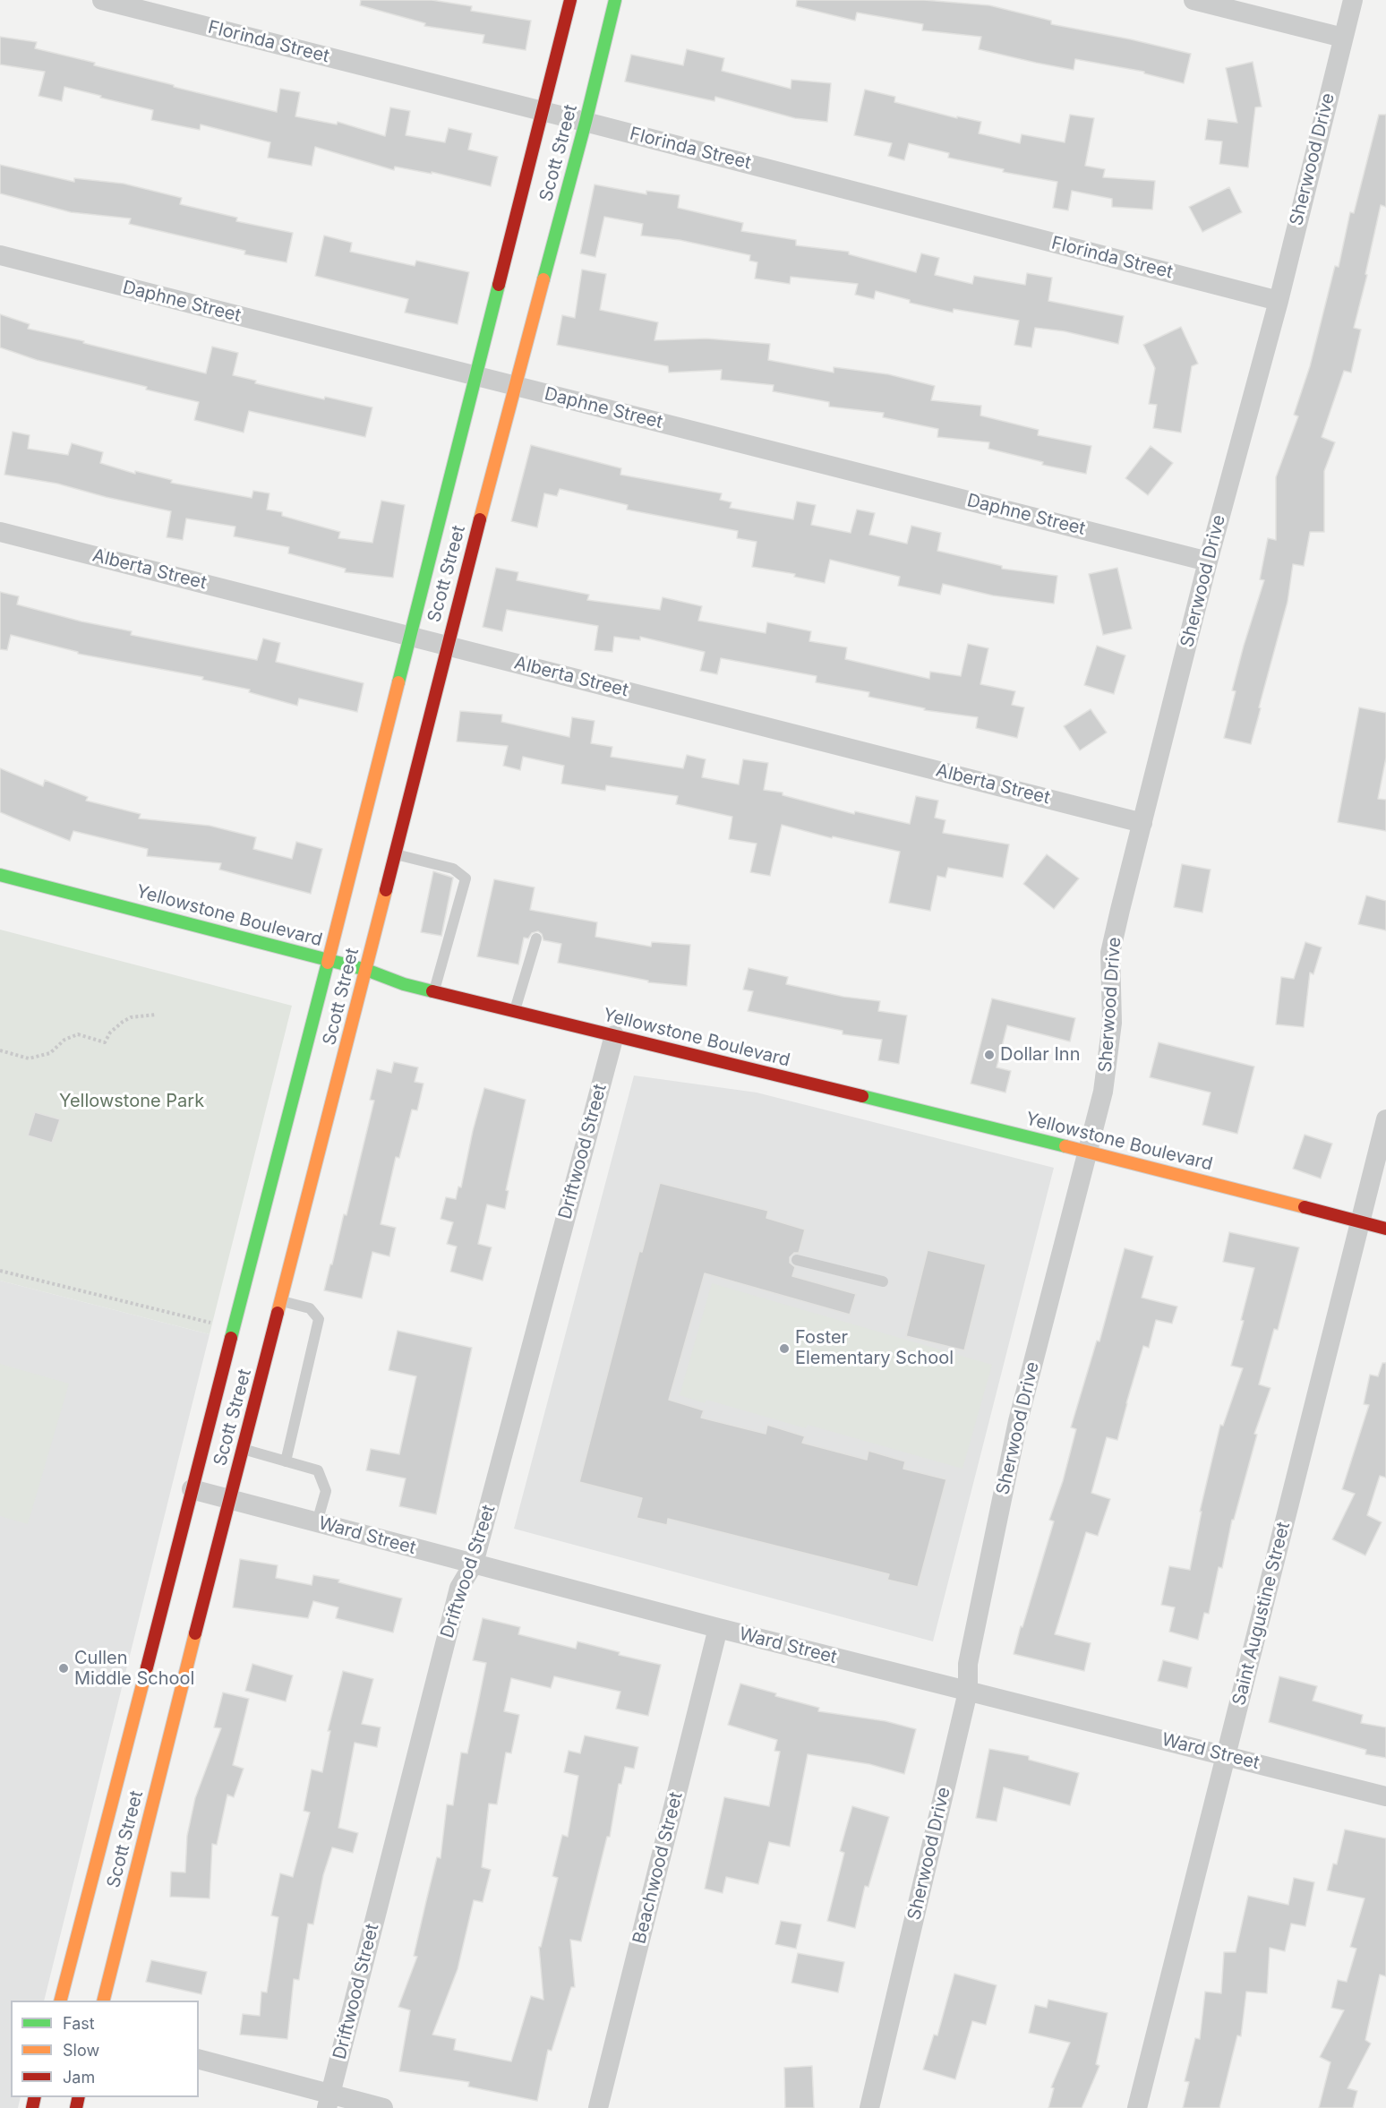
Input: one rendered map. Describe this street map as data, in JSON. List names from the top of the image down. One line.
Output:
{"streets":{"main road":["Scott Street","Yellowstone Boulevard"],"street":["Florinda Street","Sherwood Drive","Daphne Street","Alberta Street","Driftwood Street","Ward Street","Saint Augustine Street","Beachwood Street"]},"crossings":[["Florinda Street","Scott Street"],["Florinda Street","Sherwood Drive"],["Scott Street","Daphne Street"],["Scott Street","Alberta Street"],["Scott Street","Yellowstone Boulevard"],["Scott Street","Ward Street"],["Sherwood Drive","Daphne Street"],["Sherwood Drive","Alberta Street"],["Sherwood Drive","Yellowstone Boulevard"],["Sherwood Drive","Ward Street"],["Yellowstone Boulevard","Driftwood Street"],["Yellowstone Boulevard","Saint Augustine Street"],["Driftwood Street","Ward Street"],["Ward Street","Saint Augustine Street"],["Ward Street","Beachwood Street"]],"parks":["Yellowstone Park"],"places":["Dollar Inn","Foster Elementary School","Cullen Middle School"],"legend":["Fast","Slow","Jam"]}
